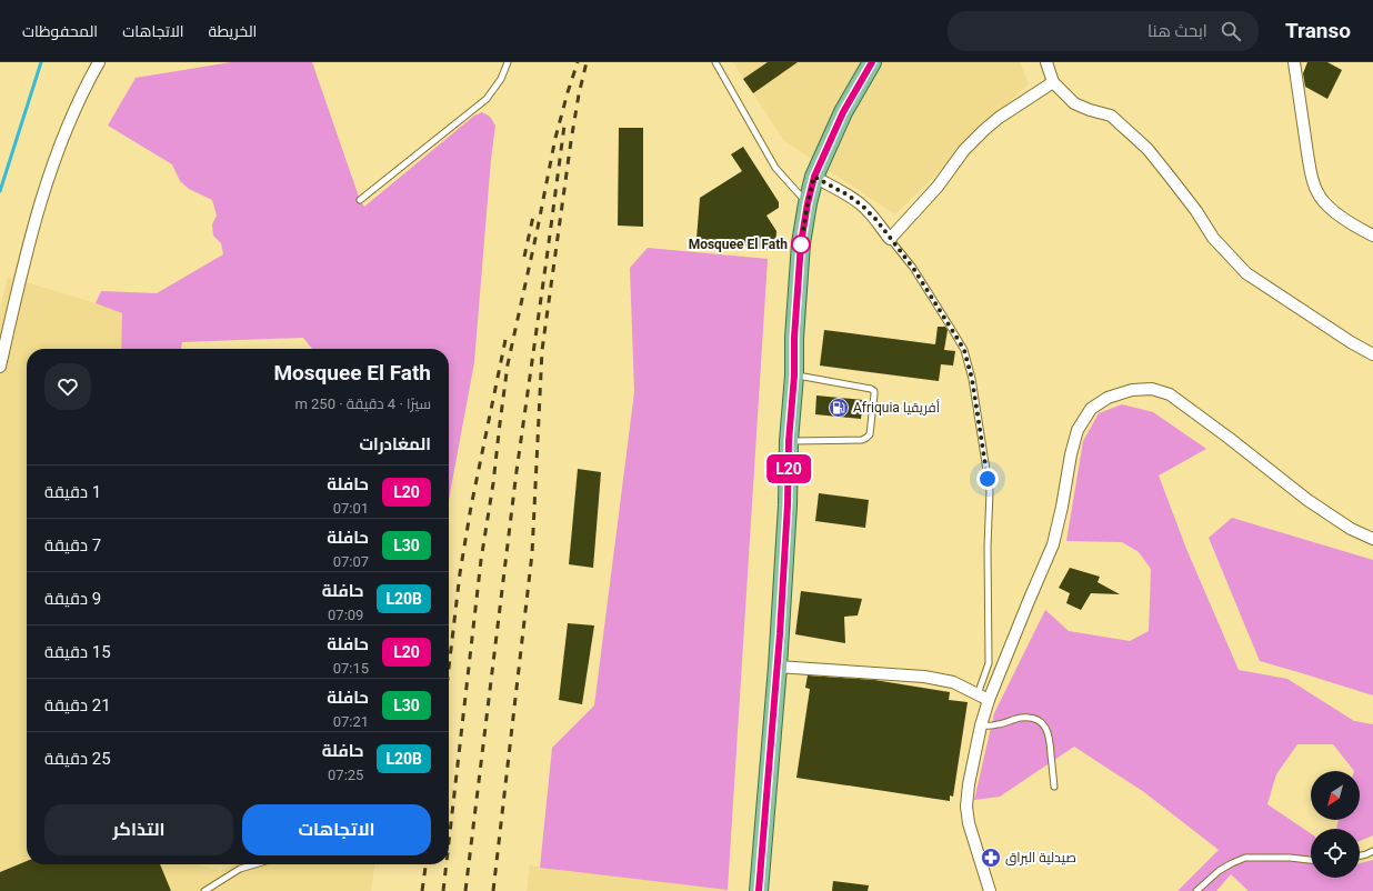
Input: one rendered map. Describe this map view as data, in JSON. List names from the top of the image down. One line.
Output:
{"places":{"other":["Mosquee El Fath"],"fuel station":["Afriquia أفريقيا"],"pharmacy":["صيدلية البراق"]},"lines":["bus line L20"],"north":"bottom left","page":{"header":"Transo","search":"ابحث هنا","nav":["الخريطة","الاتجاهات","المحفوظات"],"on_map":"L20","heading":[["Mosquee El Fath","سيرًا · 4 دقيقة · 250 m"],"المغادرات"],"list":[{"mark":"L20","name":"حافلة","note":"07:01","value":"1 دقيقة"},{"mark":"L30","name":"حافلة","note":"07:07","value":"7 دقيقة"},{"mark":"L20B","name":"حافلة","note":"07:09","value":"9 دقيقة"},{"mark":"L20","name":"حافلة","note":"07:15","value":"15 دقيقة"},{"mark":"L30","name":"حافلة","note":"07:21","value":"21 دقيقة"},{"mark":"L20B","name":"حافلة","note":"07:25","value":"25 دقيقة"}],"buttons":["الاتجاهات","التذاكر"]}}
